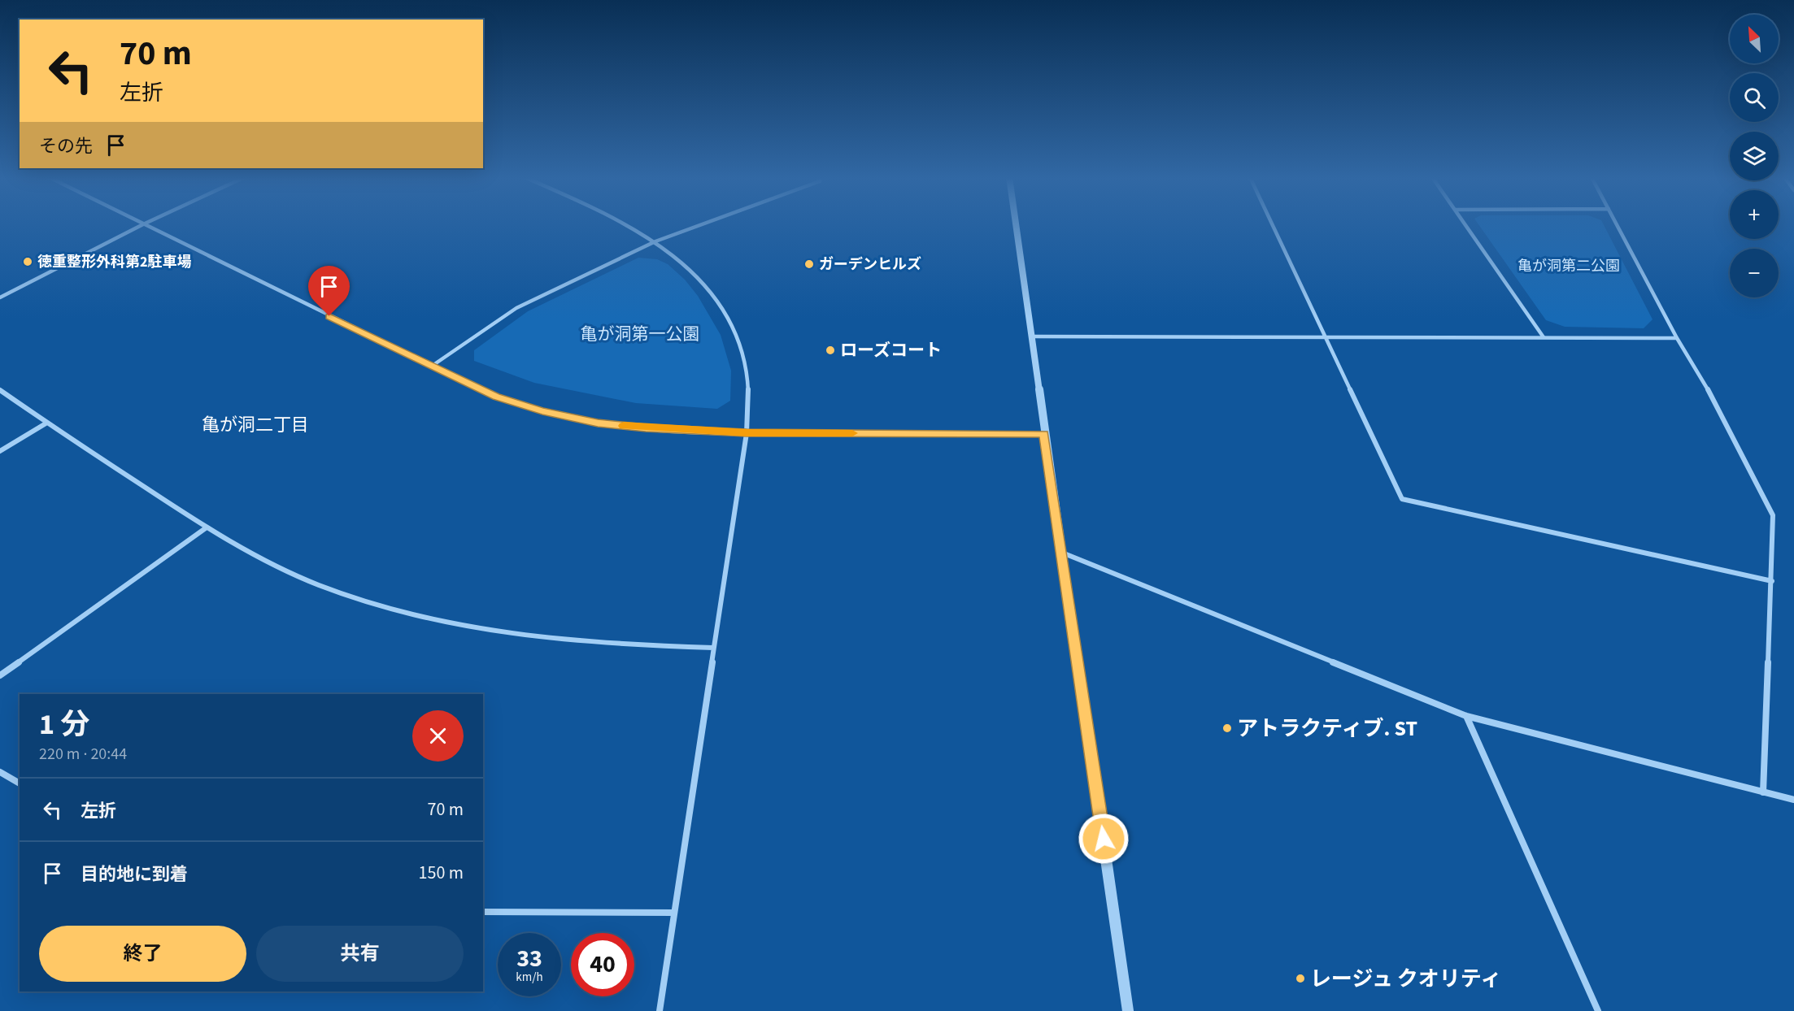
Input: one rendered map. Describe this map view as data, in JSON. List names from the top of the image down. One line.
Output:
{"districts":["亀が洞二丁目"],"parks":["亀が洞第二公園","亀が洞第一公園"],"places":["徳重整形外科第2駐車場","ガーデンヒルズ","ローズコート","アトラクティブ. ST","レージュ クオリティ"],"north":"top left","page":{"map_buttons":["+","−"],"turn":["70 m","左折"],"then":"その先","heading":["1 分","220 m · 20:44"],"list":[{"name":"左折","value":"70 m"},{"name":"目的地に到着","value":"150 m"}],"buttons":["終了","共有"],"speed":"33 km/h","limit":"40"}}
